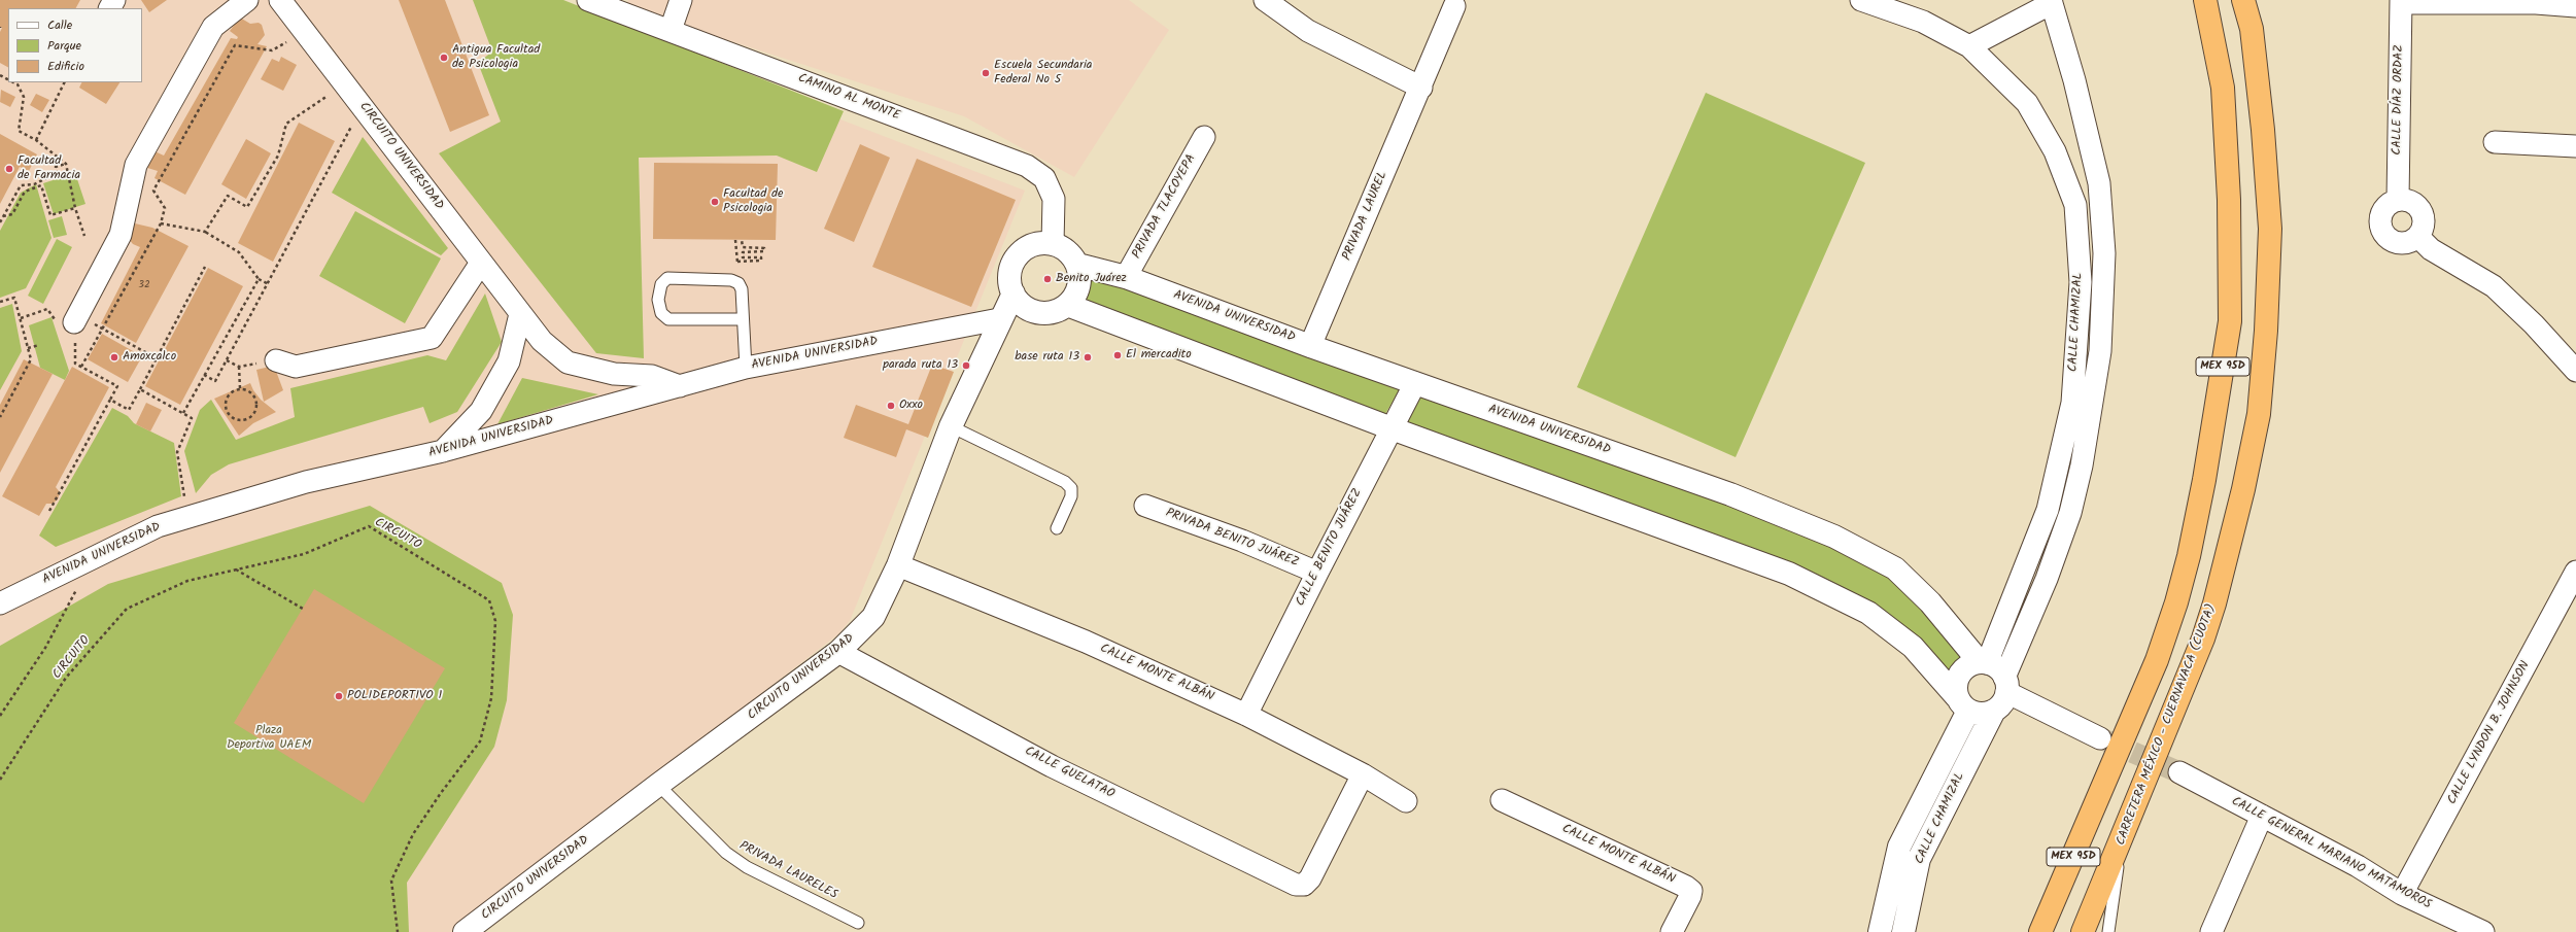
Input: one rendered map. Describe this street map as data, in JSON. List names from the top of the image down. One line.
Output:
{"streets":{"highway":["MEX 95D","CARRETERA MÉXICO - CUERNAVACA (CUOTA)"],"street":["CAMINO AL MONTE","CALLE DÍAZ ORDAZ","CIRCUITO UNIVERSIDAD","PRIVADA TLACOYEPA","PRIVADA LAUREL","AVENIDA UNIVERSIDAD","CALLE CHAMIZAL","PRIVADA BENITO JUÁREZ","CALLE BENITO JUÁREZ","CALLE MONTE ALBÁN","CALLE LYNDON B. JOHNSON","CALLE GUELATAO","CALLE GENERAL MARIANO MATAMOROS"],"lane":["PRIVADA LAURELES"],"path":["CIRCUITO"]},"crossings":[["CAMINO AL MONTE","CIRCUITO UNIVERSIDAD"],["CAMINO AL MONTE","AVENIDA UNIVERSIDAD"],["CIRCUITO UNIVERSIDAD","AVENIDA UNIVERSIDAD"],["CIRCUITO UNIVERSIDAD","CALLE MONTE ALBÁN"],["CIRCUITO UNIVERSIDAD","CALLE GUELATAO"],["CIRCUITO UNIVERSIDAD","PRIVADA LAURELES"],["PRIVADA TLACOYEPA","AVENIDA UNIVERSIDAD"],["PRIVADA LAUREL","AVENIDA UNIVERSIDAD"],["AVENIDA UNIVERSIDAD","CALLE CHAMIZAL"],["AVENIDA UNIVERSIDAD","CALLE BENITO JUÁREZ"],["PRIVADA BENITO JUÁREZ","CALLE BENITO JUÁREZ"],["CALLE BENITO JUÁREZ","CALLE MONTE ALBÁN"],["CALLE MONTE ALBÁN","CALLE GUELATAO"],["CALLE LYNDON B. JOHNSON","CALLE GENERAL MARIANO MATAMOROS"]],"parks":["Plaza Deportiva UAEM"],"places":["Antigua Facultad de Psicologia","Escuela Secundaria Federal No 5","Facultad de Farmacia","Facultad de Psicologia","Benito Juárez","El mercadito","Amoxcalco","base ruta 13","parada ruta 13","Oxxo","POLIDEPORTIVO 1"],"house_numbers":["32"],"legend":["Calle","Parque","Edificio"]}
